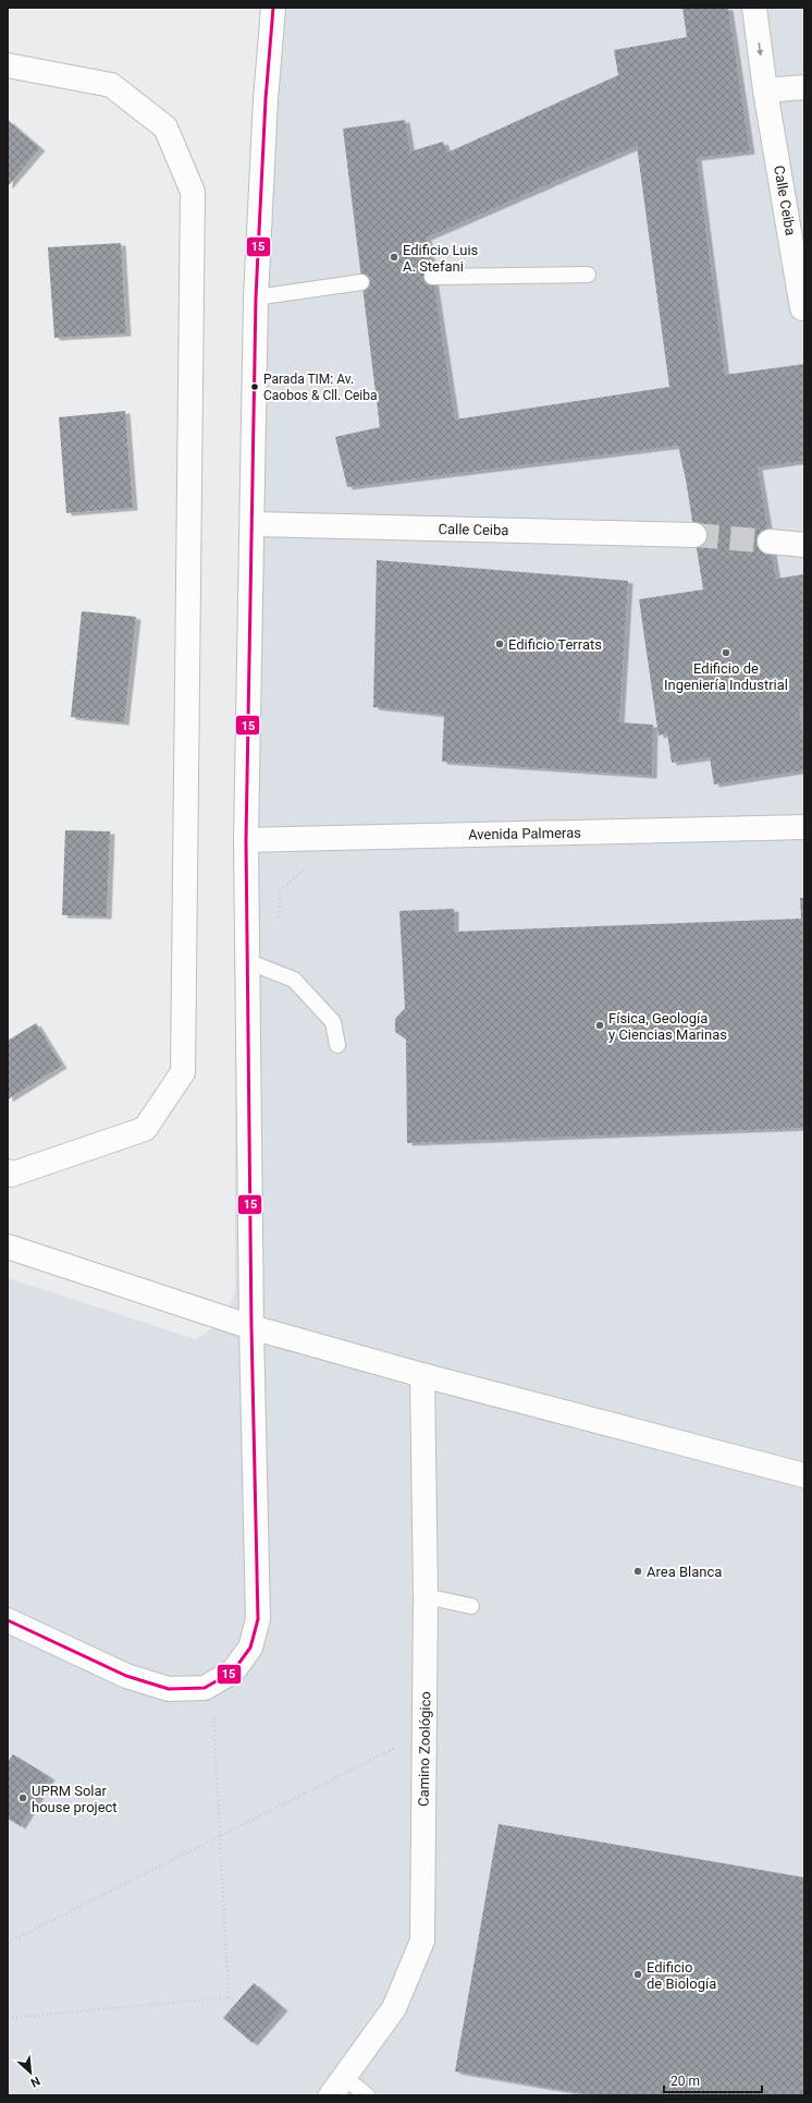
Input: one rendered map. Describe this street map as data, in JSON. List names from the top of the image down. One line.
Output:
{"streets":{"street":["Calle Ceiba","Avenida Palmeras","Camino Zoológico"]},"places":["Edificio Luis A. Stefani","Parada TIM: Av. Caobos & Cll. Ceiba","Edificio Terrats","Edificio de Ingeniería Industrial","Física, Geología y Ciencias Marinas","Area Blanca","UPRM Solar house project","Edificio de Biología"],"lines":["transit line 15"],"scale_bar":"20 m","north":"bottom right"}
